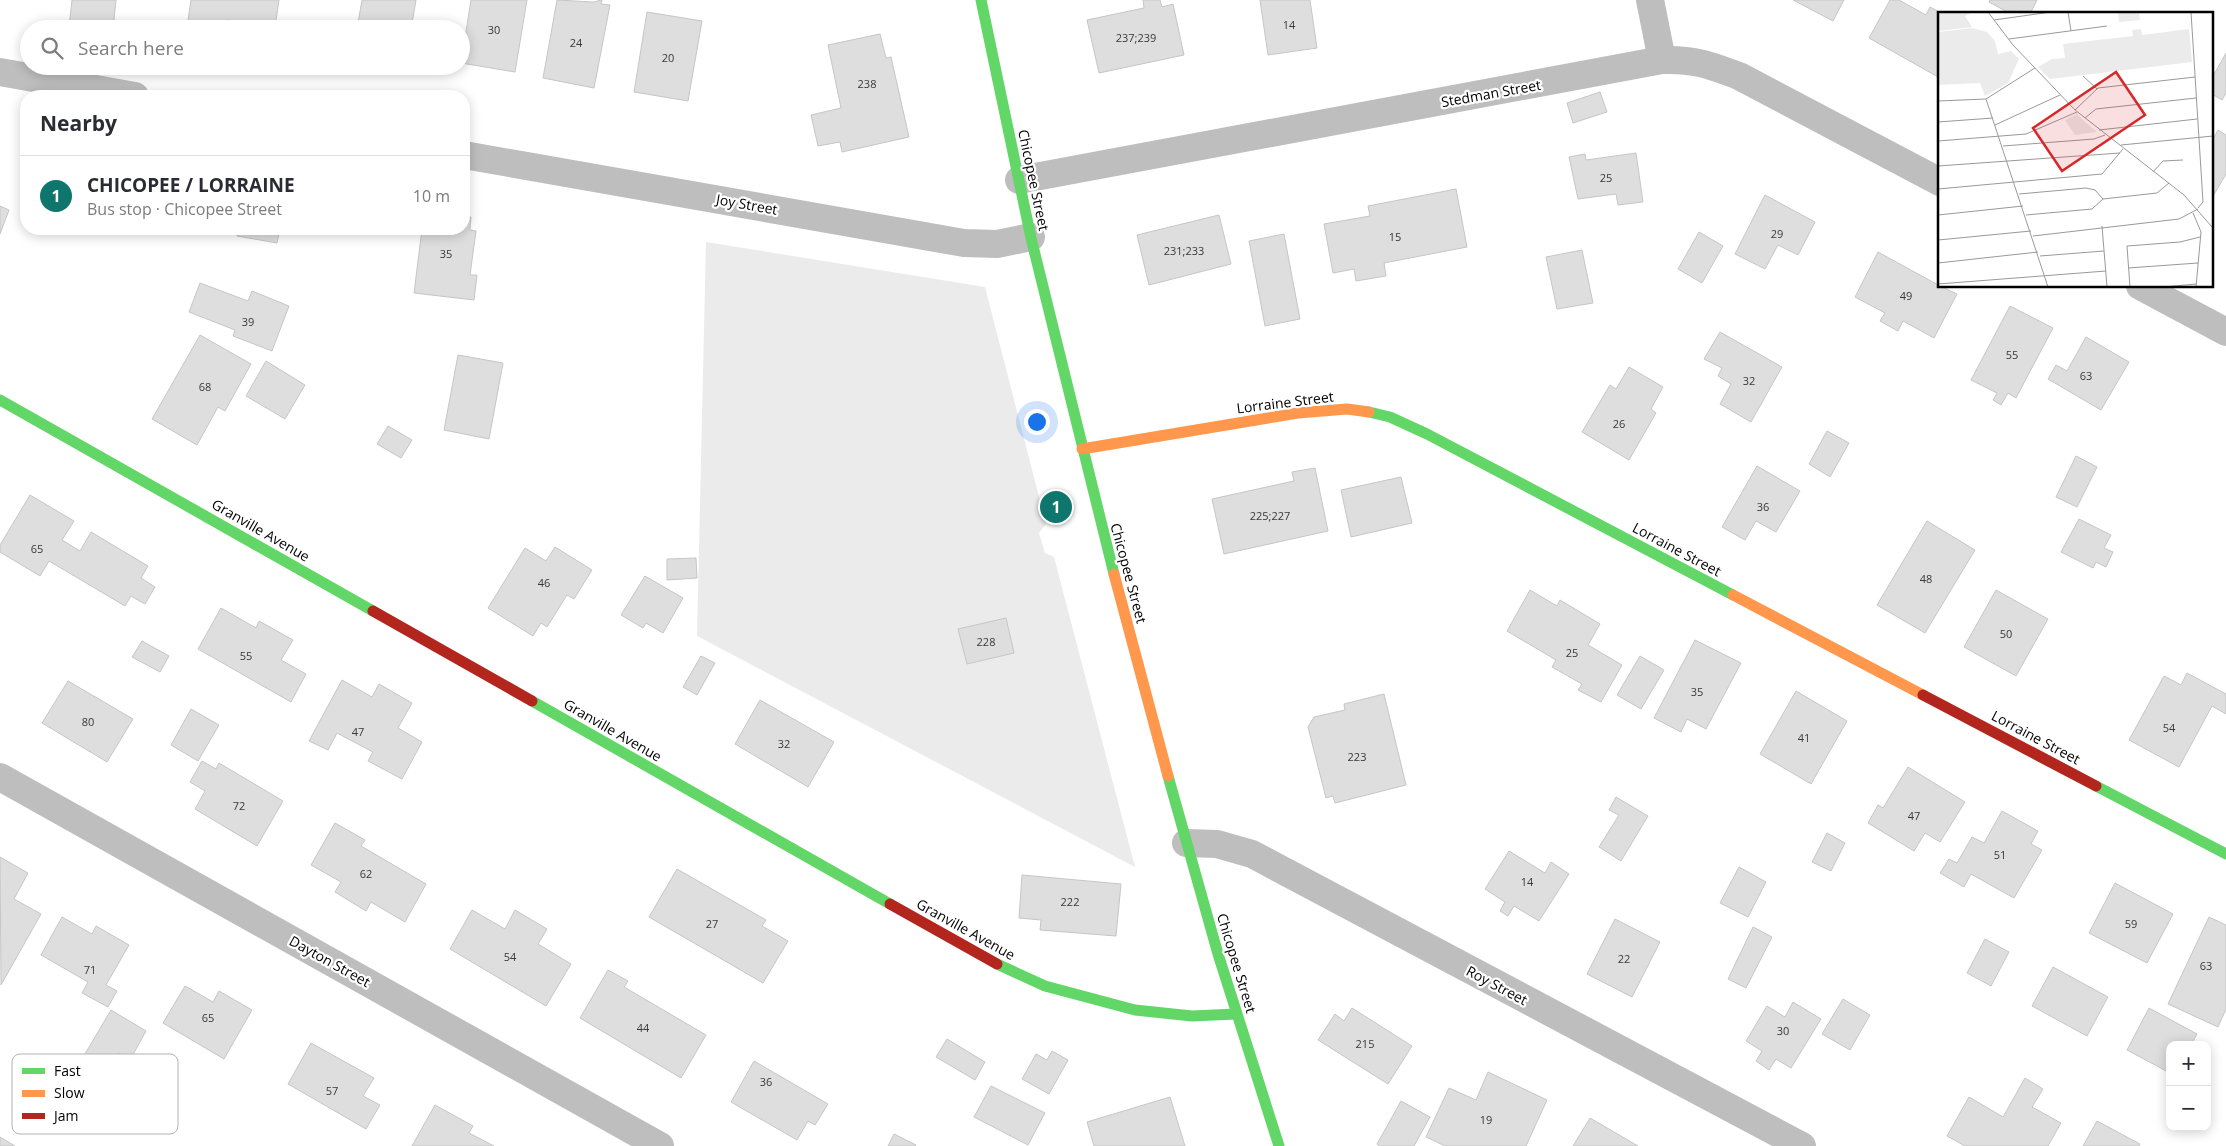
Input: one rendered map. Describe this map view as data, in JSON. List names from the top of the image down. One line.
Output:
{"streets":{"street":["Stedman Street","Chicopee Street","Joy Street","Lorraine Street","Granville Avenue","Dayton Street","Roy Street"]},"crossings":[["Stedman Street","Chicopee Street"],["Chicopee Street","Joy Street"],["Chicopee Street","Lorraine Street"],["Chicopee Street","Granville Avenue"],["Chicopee Street","Roy Street"]],"house_numbers":["14","30","237;239","24","20","238","25","29","15","231;233","35","49","39","55","63","32","68","26","36","225;227","65","48","46","50","228","25","55","35","80","54","47","41","32","223","72","47","51","62","14","222","27","59","54","22","63","71","65","44","30","215","36","57","19"],"legend":["Fast","Slow","Jam"],"page":{"search":"Search here","heading":"Nearby","list":[{"mark":"1","name":"CHICOPEE / LORRAINE","note":"Bus stop · Chicopee Street","value":"10 m"}],"pins":"1","map_buttons":["+","−"]}}
